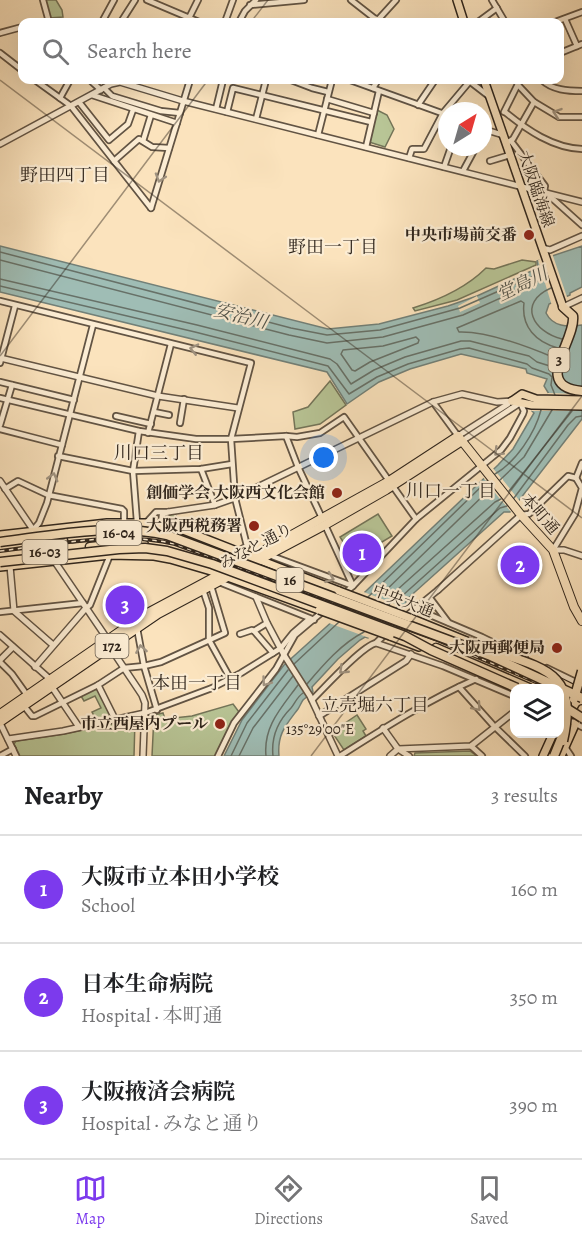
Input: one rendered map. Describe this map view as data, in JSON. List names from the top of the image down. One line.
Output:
{"streets":{"highway":["3","本町通","みなと通り","16-03","16","172"],"main road":["大阪臨海線","中央大通"]},"crossings":[["大阪臨海線","3"],["本町通","みなと通り"],["みなと通り","中央大通"],["16-03","16"],["16","中央大通"]],"districts":["野田四丁目","野田一丁目","川口三丁目","川口一丁目","本田一丁目","立売堀六丁目"],"water":["堂島川","安治川"],"places":["中央市場前交番","創価学会 大阪西文化会館","大阪西税務署","大阪西郵便局","市立西屋内プール"],"north":"top right","page":{"search":"Search here","pins":["1","2","3"],"heading":["Nearby","3 results"],"list":[{"mark":"1","name":"大阪市立本田小学校","note":"School","value":"160 m"},{"mark":"2","name":"日本生命病院","note":"Hospital · 本町通","value":"350 m"},{"mark":"3","name":"大阪掖済会病院","note":"Hospital · みなと通り","value":"390 m"}],"nav":["Map","Directions","Saved"]},"coordinates":["135°29'00\"E"]}
